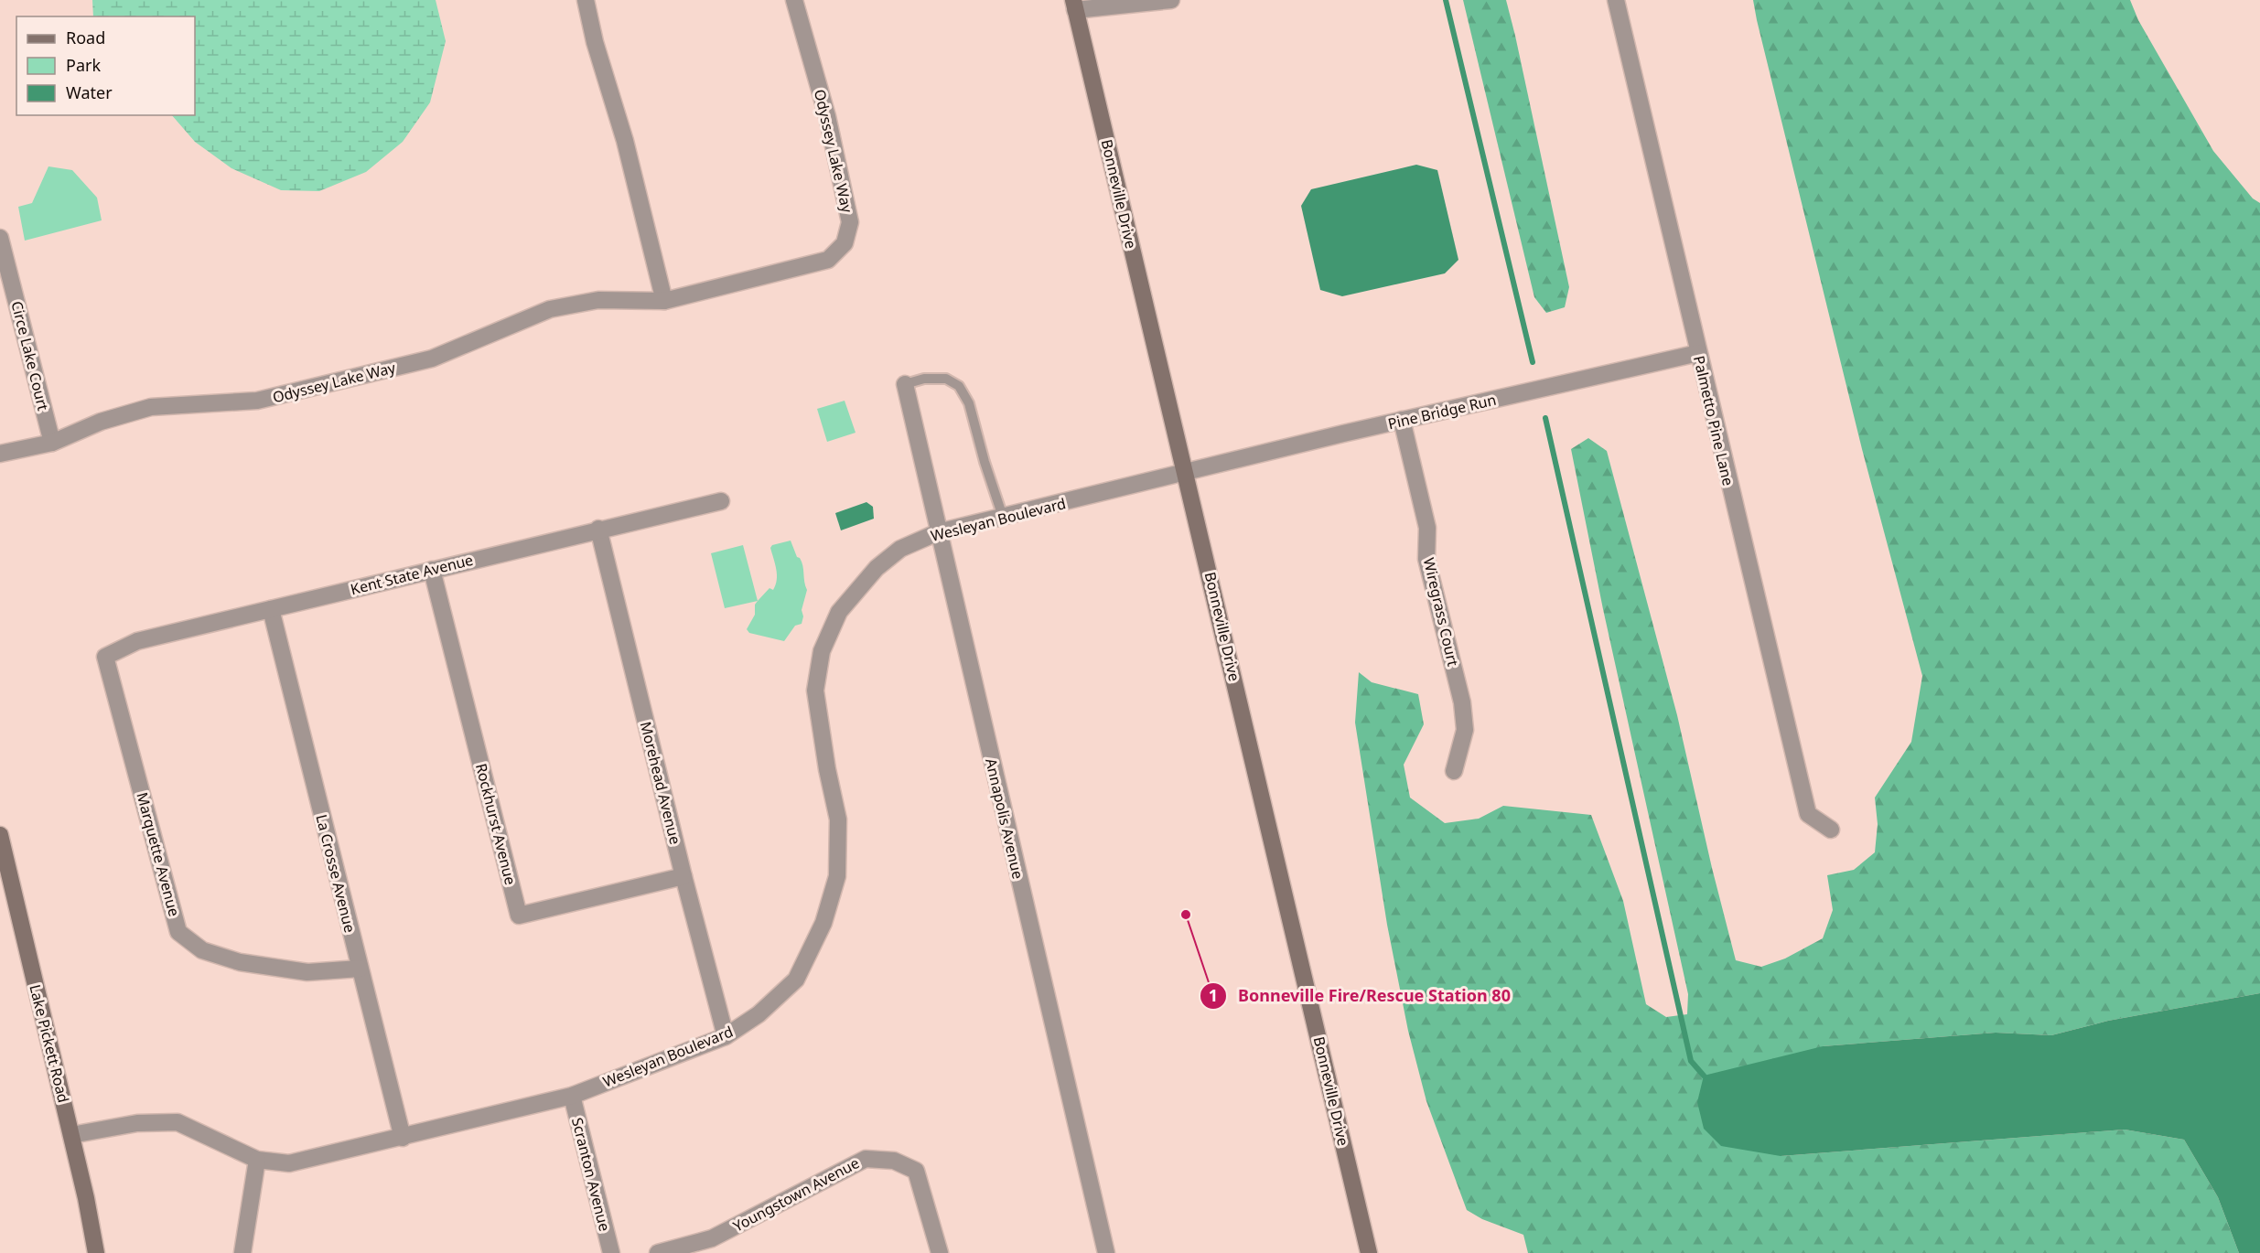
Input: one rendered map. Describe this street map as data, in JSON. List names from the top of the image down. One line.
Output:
{"streets":{"street":["Odyssey Lake Way","Bonneville Drive","Circe Lake Court","Pine Bridge Run","Palmetto Pine Lane","Wesleyan Boulevard","Kent State Avenue","Wiregrass Court","Morehead Avenue","Annapolis Avenue","Rockhurst Avenue","Marquette Avenue","La Crosse Avenue","Lake Pickett Road","Scranton Avenue","Youngstown Avenue"]},"crossings":[["Odyssey Lake Way","Circe Lake Court"],["Bonneville Drive","Pine Bridge Run"],["Bonneville Drive","Wesleyan Boulevard"],["Pine Bridge Run","Palmetto Pine Lane"],["Pine Bridge Run","Wesleyan Boulevard"],["Pine Bridge Run","Wiregrass Court"],["Wesleyan Boulevard","Morehead Avenue"],["Wesleyan Boulevard","Annapolis Avenue"],["Wesleyan Boulevard","La Crosse Avenue"],["Wesleyan Boulevard","Lake Pickett Road"],["Wesleyan Boulevard","Scranton Avenue"],["Kent State Avenue","Morehead Avenue"],["Kent State Avenue","Rockhurst Avenue"],["Kent State Avenue","Marquette Avenue"],["Kent State Avenue","La Crosse Avenue"],["Morehead Avenue","Rockhurst Avenue"],["Marquette Avenue","La Crosse Avenue"]],"places":["Bonneville Fire/Rescue Station 80"],"legend":["Road","Park","Water"]}
